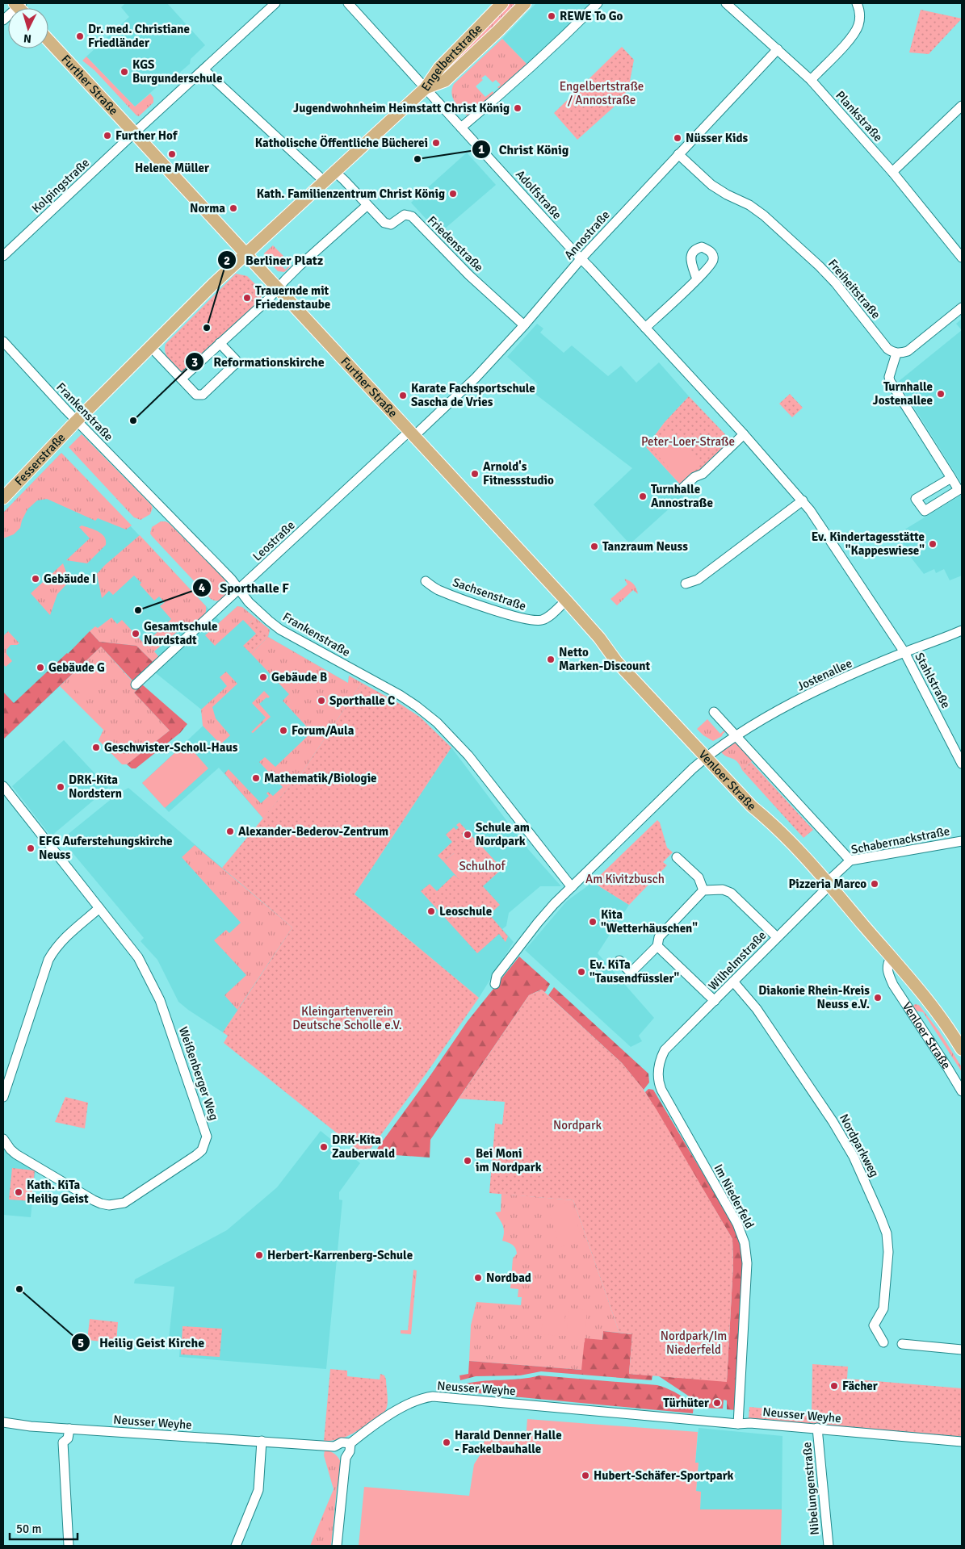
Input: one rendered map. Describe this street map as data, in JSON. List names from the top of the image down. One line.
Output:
{"streets":{"main road":["Engelbertstraße","Further Straße","Fesserstraße","Venloer Straße"],"street":["Plankstraße","Kolpingstraße","Adolfstraße","Annostraße","Friedenstraße","Freiheitstraße","Frankenstraße","Leostraße","Sachsenstraße","Jostenallee","Stahlstraße","Schabernackstraße","Wilhelmstraße","Weißenberger Weg","Nordparkweg","Im Niederfeld","Neusser Weyhe","Nibelungenstraße"]},"crossings":[["Engelbertstraße","Adolfstraße"],["Engelbertstraße","Fesserstraße"],["Further Straße","Kolpingstraße"],["Further Straße","Annostraße"],["Further Straße","Fesserstraße"],["Further Straße","Leostraße"],["Further Straße","Sachsenstraße"],["Further Straße","Venloer Straße"],["Plankstraße","Annostraße"],["Adolfstraße","Annostraße"],["Adolfstraße","Fesserstraße"],["Annostraße","Friedenstraße"],["Annostraße","Freiheitstraße"],["Annostraße","Leostraße"],["Frankenstraße","Fesserstraße"],["Frankenstraße","Leostraße"],["Sachsenstraße","Venloer Straße"],["Jostenallee","Stahlstraße"],["Jostenallee","Venloer Straße"],["Venloer Straße","Schabernackstraße"],["Venloer Straße","Wilhelmstraße"],["Schabernackstraße","Wilhelmstraße"],["Wilhelmstraße","Nordparkweg"],["Wilhelmstraße","Im Niederfeld"],["Im Niederfeld","Neusser Weyhe"],["Neusser Weyhe","Nibelungenstraße"]],"parks":["Engelbertstraße / Annostraße","Peter-Loer-Straße","Schulhof","Am Kivitzbusch","Kleingartenverein Deutsche Scholle e.V.","Nordpark","Nordpark/Im Niederfeld"],"places":["REWE To Go","Dr. med. Christiane Friedländer","KGS Burgunderschule","Jugendwohnheim Heimstatt Christ König","Further Hof","Nüsser Kids","Katholische Öffentliche Bücherei","Helene Müller","Christ König","Kath. Familienzentrum Christ König","Norma","Trauernde mit Friedenstaube","Berliner Platz","Turnhalle Jostenallee","Karate Fachsportschule Sascha de Vries","Reformationskirche","Arnold's Fitnessstudio","Turnhalle Annostraße","Ev. Kindertagesstätte \"Kappeswiese\"","Tanzraum Neuss","Gebäude I","Sporthalle F","Gesamtschule Nordstadt","Netto Marken-Discount","Gebäude G","Gebäude B","Sporthalle C","Forum/Aula","Geschwister-Scholl-Haus","Mathematik/Biologie","DRK-Kita Nordstern","Alexander-Bederov-Zentrum","Schule am Nordpark","EFG Auferstehungskirche Neuss","Pizzeria Marco","Leoschule","Kita \"Wetterhäuschen\"","Ev. KiTa \"Tausendfüssler\"","Diakonie Rhein-Kreis Neuss e.V.","DRK-Kita Zauberwald","Bei Moni im Nordpark","Kath. KiTa Heilig Geist","Herbert-Karrenberg-Schule","Nordbad","Heilig Geist Kirche","Fächer","Türhüter","Harald Denner Halle - Fackelbauhalle","Hubert-Schäfer-Sportpark"],"scale_bar":"50 m","north":"bottom"}
